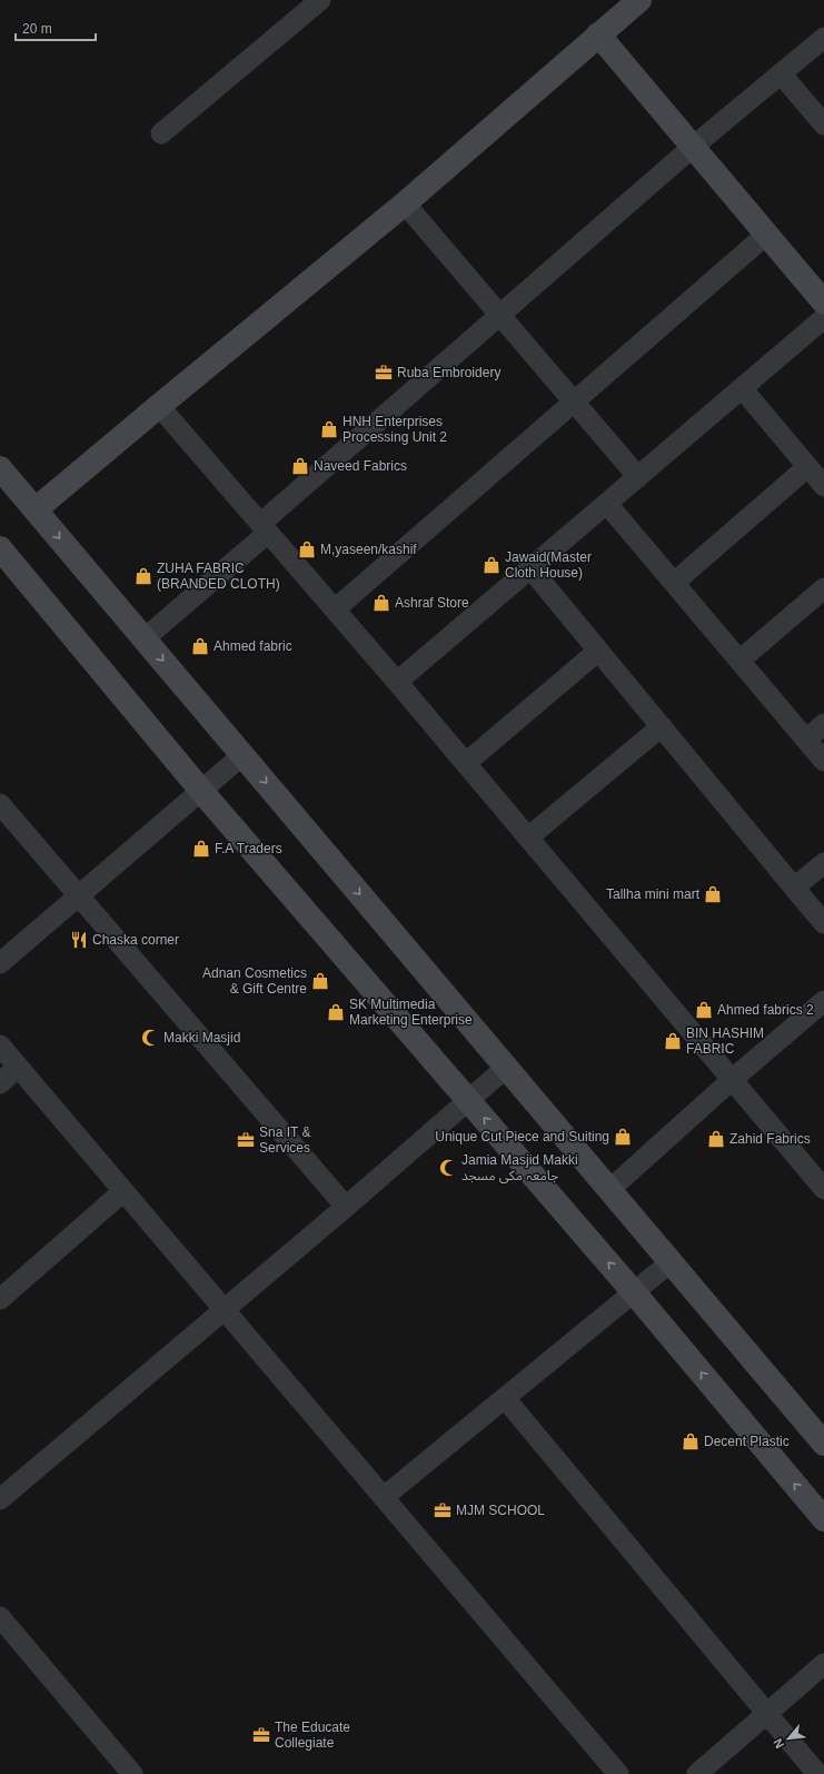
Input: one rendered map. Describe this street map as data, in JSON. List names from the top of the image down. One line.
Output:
{"places":{"office":["Ruba Embroidery","Sna IT & Services","MJM SCHOOL","The Educate Collegiate"],"shop":["HNH Enterprises Processing Unit 2","Naveed Fabrics","M,yaseen/kashif","Jawaid(Master Cloth House)","ZUHA FABRIC (BRANDED CLOTH)","Ashraf Store","Ahmed fabric","F.A Traders","Tallha mini mart","Adnan Cosmetics & Gift Centre","Ahmed fabrics 2","SK Multimedia Marketing Enterprise","BIN HASHIM FABRIC","Unique Cut Piece and Suiting","Zahid Fabrics","Decent Plastic"],"restaurant":["Chaska corner"],"mosque":["Makki Masjid","Jamia Masjid Makki جامعہ مکی مسجد"]},"scale_bar":"20 m","north":"bottom left"}
